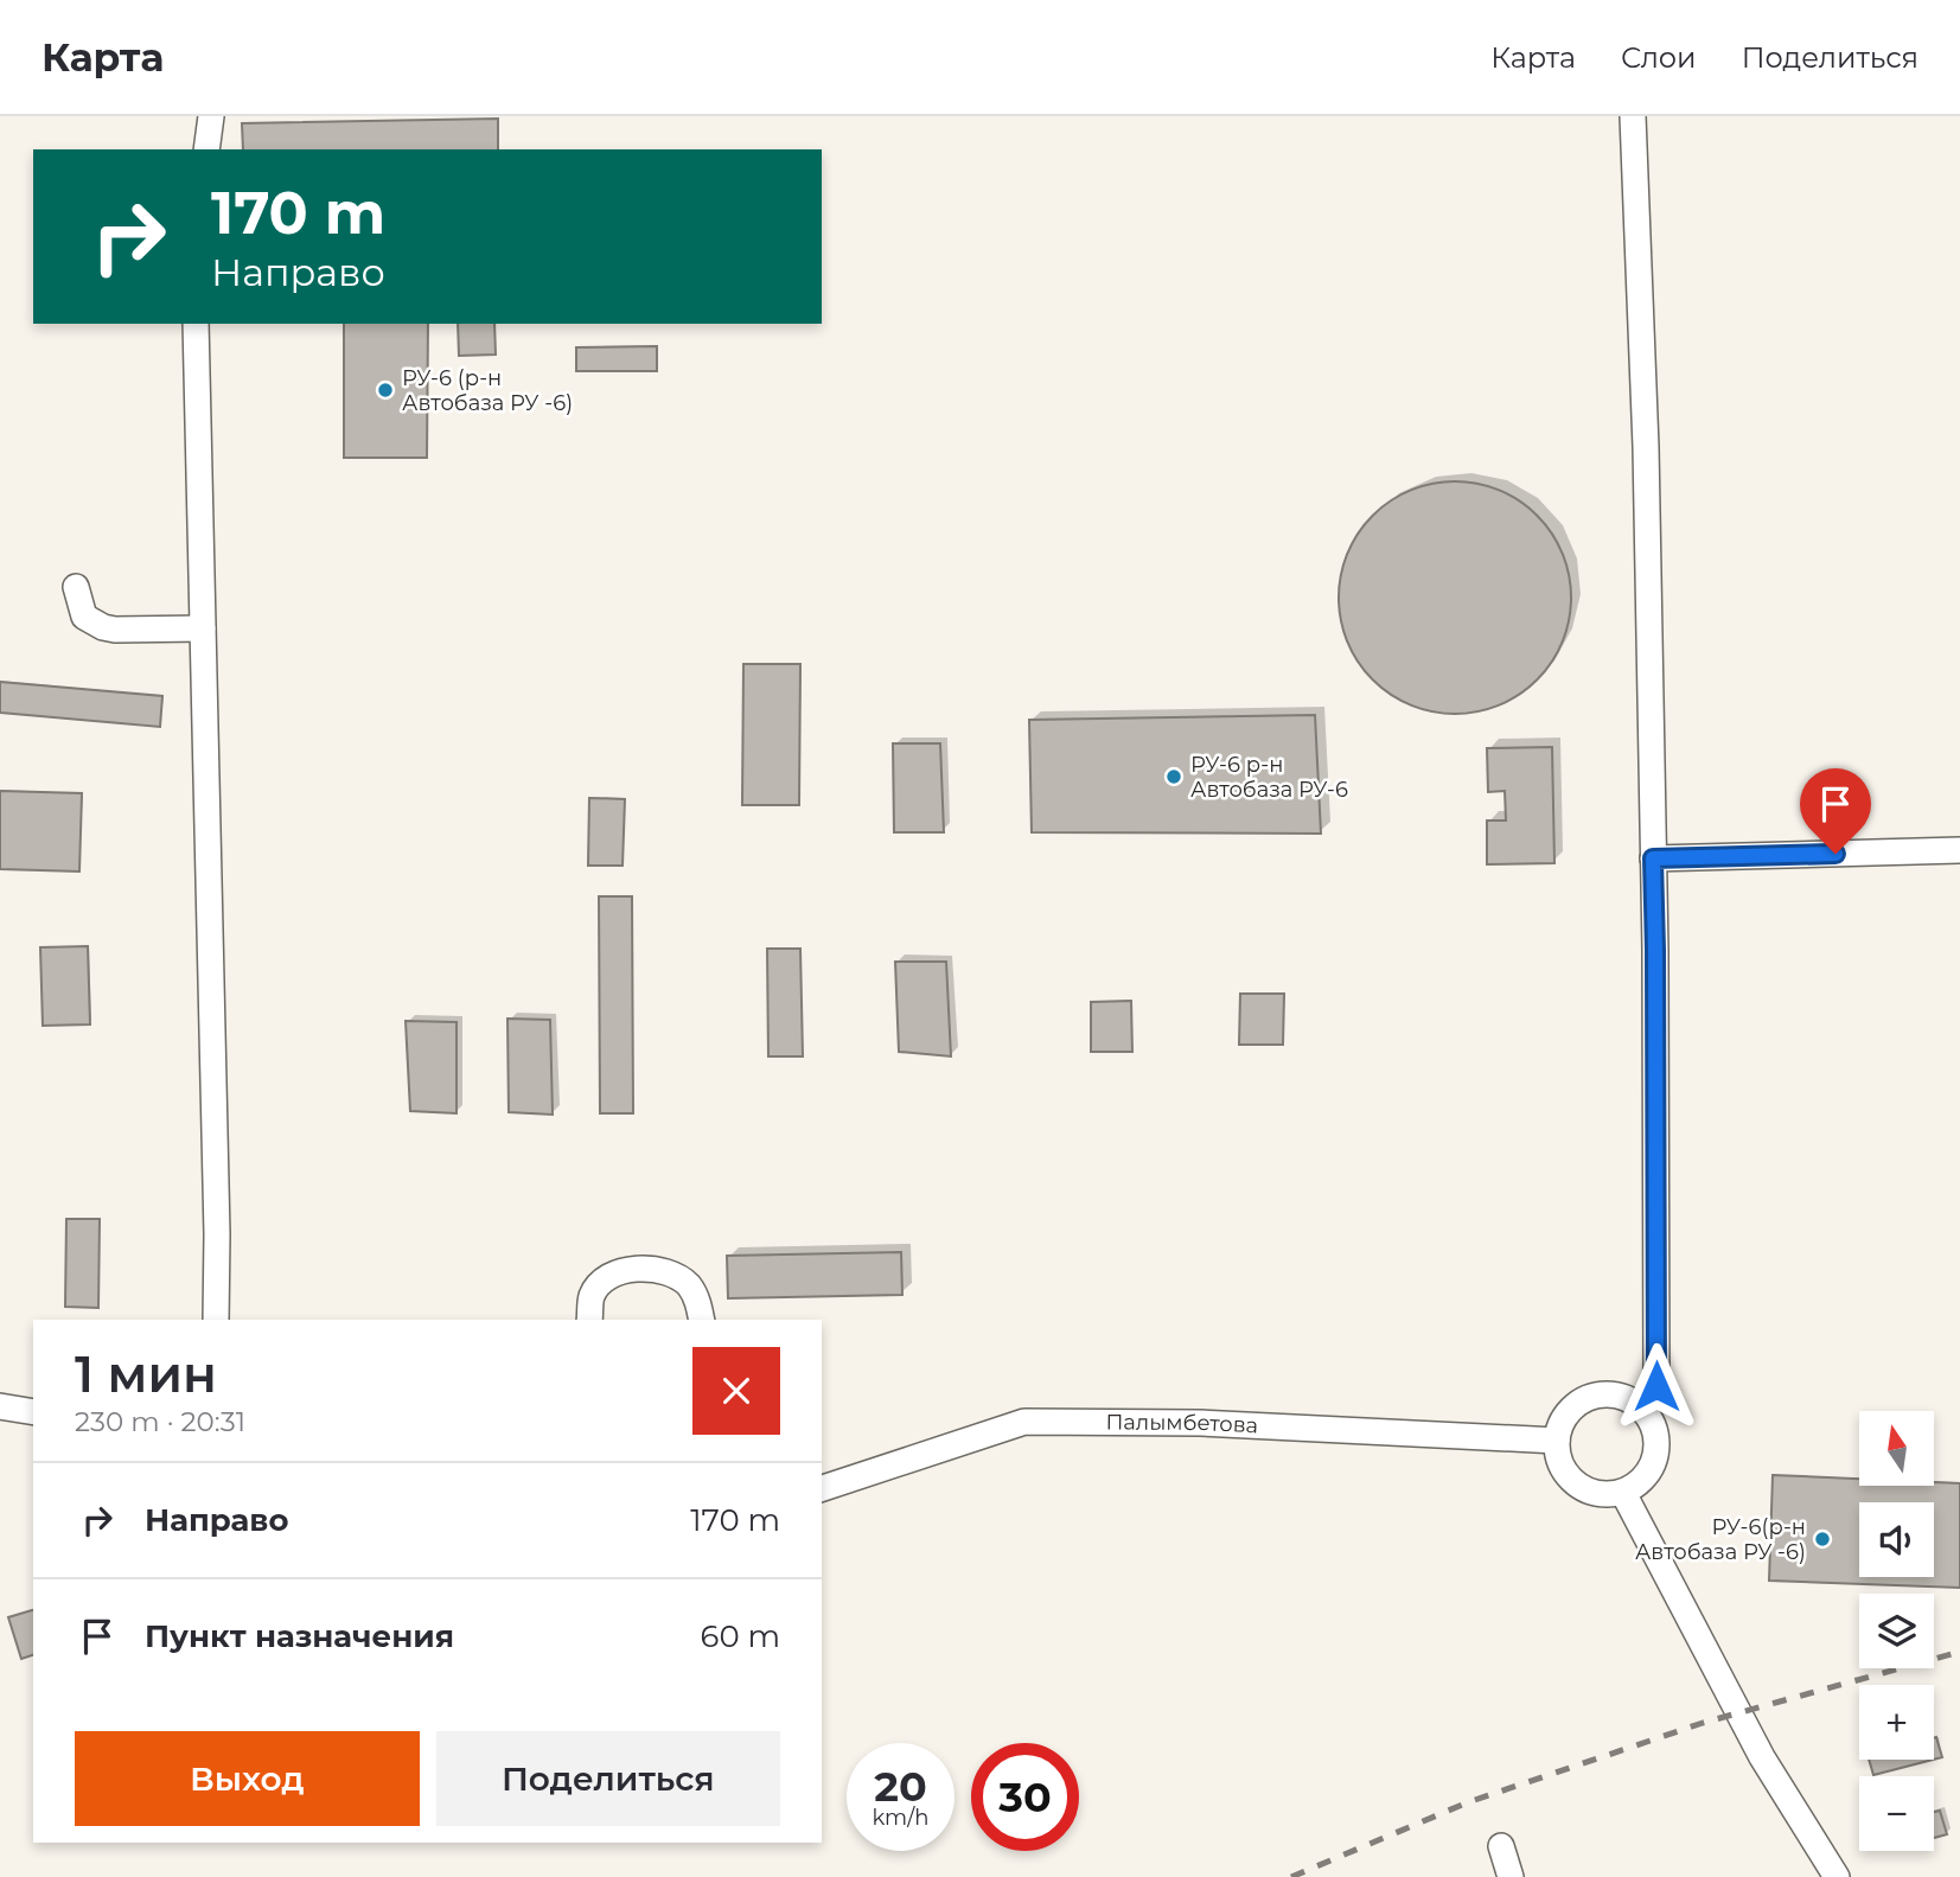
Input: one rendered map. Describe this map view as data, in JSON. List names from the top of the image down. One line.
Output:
{"streets":{"street":["Палымбетова"]},"places":["РУ-6 (р-н Автобаза РУ -6)","РУ-6 р-н Автобаза РУ-6","РУ-6(р-н Автобаза РУ -6)"],"north":"top","page":{"header":"Карта","nav":["Карта","Слои","Поделиться"],"turn":["170 m","Направо"],"heading":["1 мин","230 m · 20:31"],"map_buttons":["+","−"],"list":[{"name":"Направо","value":"170 m"},{"name":"Пункт назначения","value":"60 m"}],"buttons":["Выход","Поделиться"],"speed":"20 km/h","limit":"30"}}
